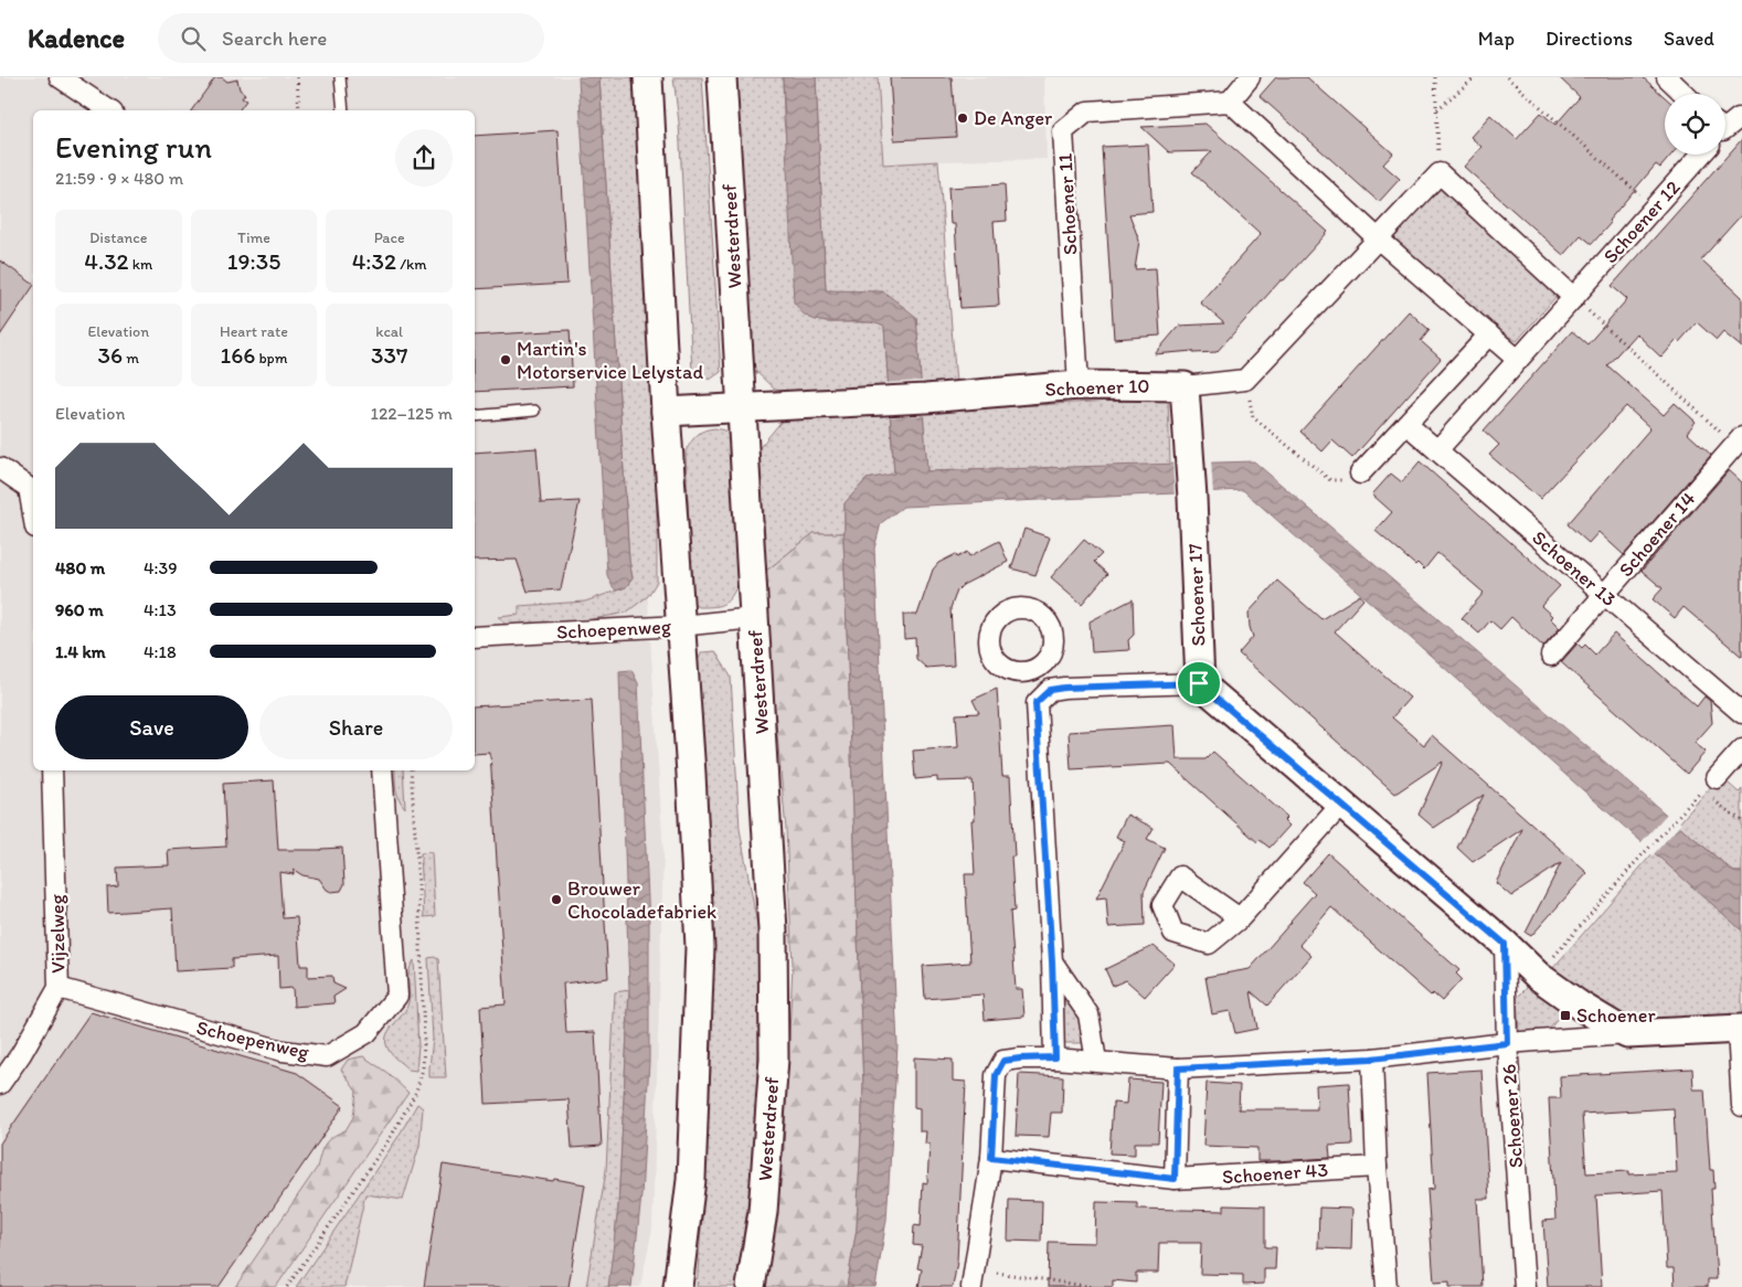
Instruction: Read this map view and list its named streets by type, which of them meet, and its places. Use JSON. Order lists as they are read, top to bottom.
{
  "streets": {
    "main road": ["Westerdreef", "Schoener 10", "Schoener 17"],
    "street": [
      "Schoener 11",
      "Schoener 12",
      "Schoener 14",
      "Schoener 13",
      "Schoepenweg",
      "Vijzelweg",
      "Schoener 26",
      "Schoener 43"
    ]
  },
  "crossings": [
    ["Schoener 11", "Schoener 10"],
    ["Schoener 12", "Schoener 13"],
    ["Westerdreef", "Schoener 10"],
    ["Westerdreef", "Schoepenweg"],
    ["Schoener 10", "Schoener 17"],
    ["Schoener 14", "Schoener 13"],
    ["Schoepenweg", "Vijzelweg"]
  ],
  "places": {
    "other": ["De Anger", "Martin's Motorservice Lelystad", "Brouwer Chocoladefabriek"],
    "transit": ["Schoener"]
  },
  "page": {
    "header": "Kadence",
    "search": "Search here",
    "nav": ["Map", "Directions", "Saved"],
    "heading": ["Evening run", "21:59 · 9 × 480 m"],
    "stats": [
      ["Distance", "4.32 km"],
      ["Time", "19:35"],
      ["Pace", "4:32 /km"],
      ["Elevation", "36 m"],
      ["Heart rate", "166 bpm"],
      ["kcal", "337"]
    ],
    "chart": ["Elevation", "122–125 m"],
    "list": [
      {
        "name": "480 m",
        "note": "4:39"
      },
      {
        "name": "960 m",
        "note": "4:13"
      },
      {
        "name": "1.4 km",
        "note": "4:18"
      }
    ],
    "buttons": ["Save", "Share"]
  }
}
